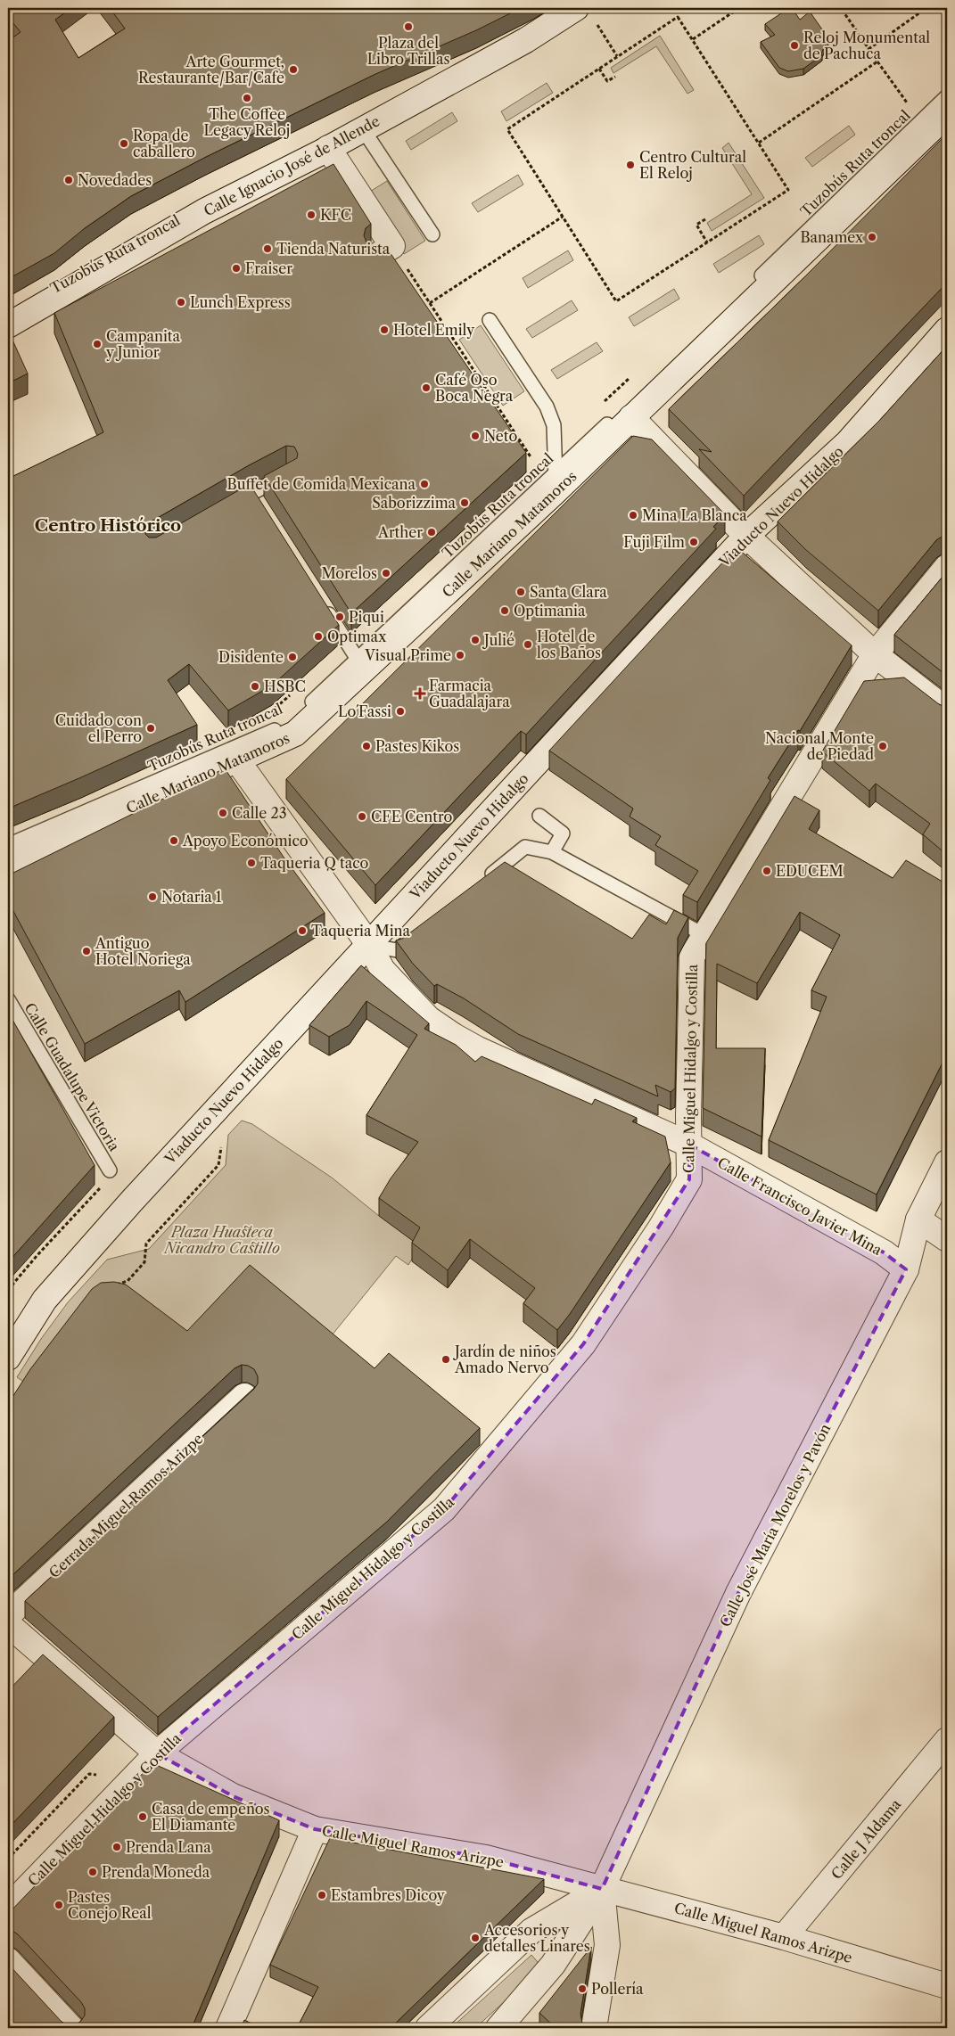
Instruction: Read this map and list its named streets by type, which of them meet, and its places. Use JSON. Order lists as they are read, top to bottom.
{
  "streets": {
    "street": [
      "Calle Ignacio José de Allende",
      "Viaducto Nuevo Hidalgo",
      "Calle Mariano Matamoros",
      "Calle Miguel Hidalgo y Costilla",
      "Calle Francisco Javier Mina",
      "Cerrada Miguel Ramos Arizpe",
      "Calle José María Morelos y Pavón",
      "Calle J Aldama",
      "Calle Miguel Ramos Arizpe"
    ],
    "lane": ["Tuzobús Ruta troncal", "Calle Guadalupe Victoria"]
  },
  "crossings": [
    ["Tuzobús Ruta troncal", "Calle Ignacio José de Allende"],
    ["Tuzobús Ruta troncal", "Calle Mariano Matamoros"],
    ["Viaducto Nuevo Hidalgo", "Calle Francisco Javier Mina"],
    ["Calle Mariano Matamoros", "Calle Francisco Javier Mina"],
    ["Calle Miguel Hidalgo y Costilla", "Calle Francisco Javier Mina"],
    ["Calle Miguel Hidalgo y Costilla", "Calle Miguel Ramos Arizpe"],
    ["Calle Francisco Javier Mina", "Calle José María Morelos y Pavón"],
    ["Calle José María Morelos y Pavón", "Calle Miguel Ramos Arizpe"],
    ["Calle J Aldama", "Calle Miguel Ramos Arizpe"]
  ],
  "districts": ["Centro Histórico"],
  "parks": ["Plaza Huasteca Nicandro Castillo"],
  "places": {
    "other": [
      "Plaza del Libro Trillas",
      "Reloj Monumental de Pachuca",
      "Arte Gourmet, Restaurante/Bar/Cafe",
      "The Coffee Legacy Reloj",
      "Ropa de caballero",
      "Centro Cultural El Reloj",
      "Novedades",
      "KFC",
      "Banamex",
      "Tienda Naturista",
      "Fraiser",
      "Lunch Express",
      "Hotel Emily",
      "Campanita y Junior",
      "Café Oso Boca Negra",
      "Neto",
      "Buffet de Comida Mexicana",
      "Saborizzima",
      "Mina La Blanca",
      "Arther",
      "Fuji Film",
      "Morelos",
      "Santa Clara",
      "Optimania",
      "Piqui",
      "Optimax",
      "Julié",
      "Hotel de los Baños",
      "Visual Prime",
      "Disidente",
      "HSBC",
      "Lo´Fassi",
      "Cuidado con el Perro",
      "Pastes Kikos",
      "Nacional Monte de Piedad",
      "Calle 23",
      "CFE Centro",
      "Apoyo Económico",
      "Taqueria Q taco",
      "EDUCEM",
      "Notaria 1",
      "Taqueria Mina",
      "Antiguo Hotel Noriega",
      "Jardín de niños Amado Nervo",
      "Casa de empeños El Diamante",
      "Prenda Lana",
      "Prenda Moneda",
      "Estambres Dicoy",
      "Pastes Conejo Real",
      "Accesorios y detalles Linares",
      "Pollería"
    ],
    "health": ["Farmacia Guadalajara"]
  }
}
